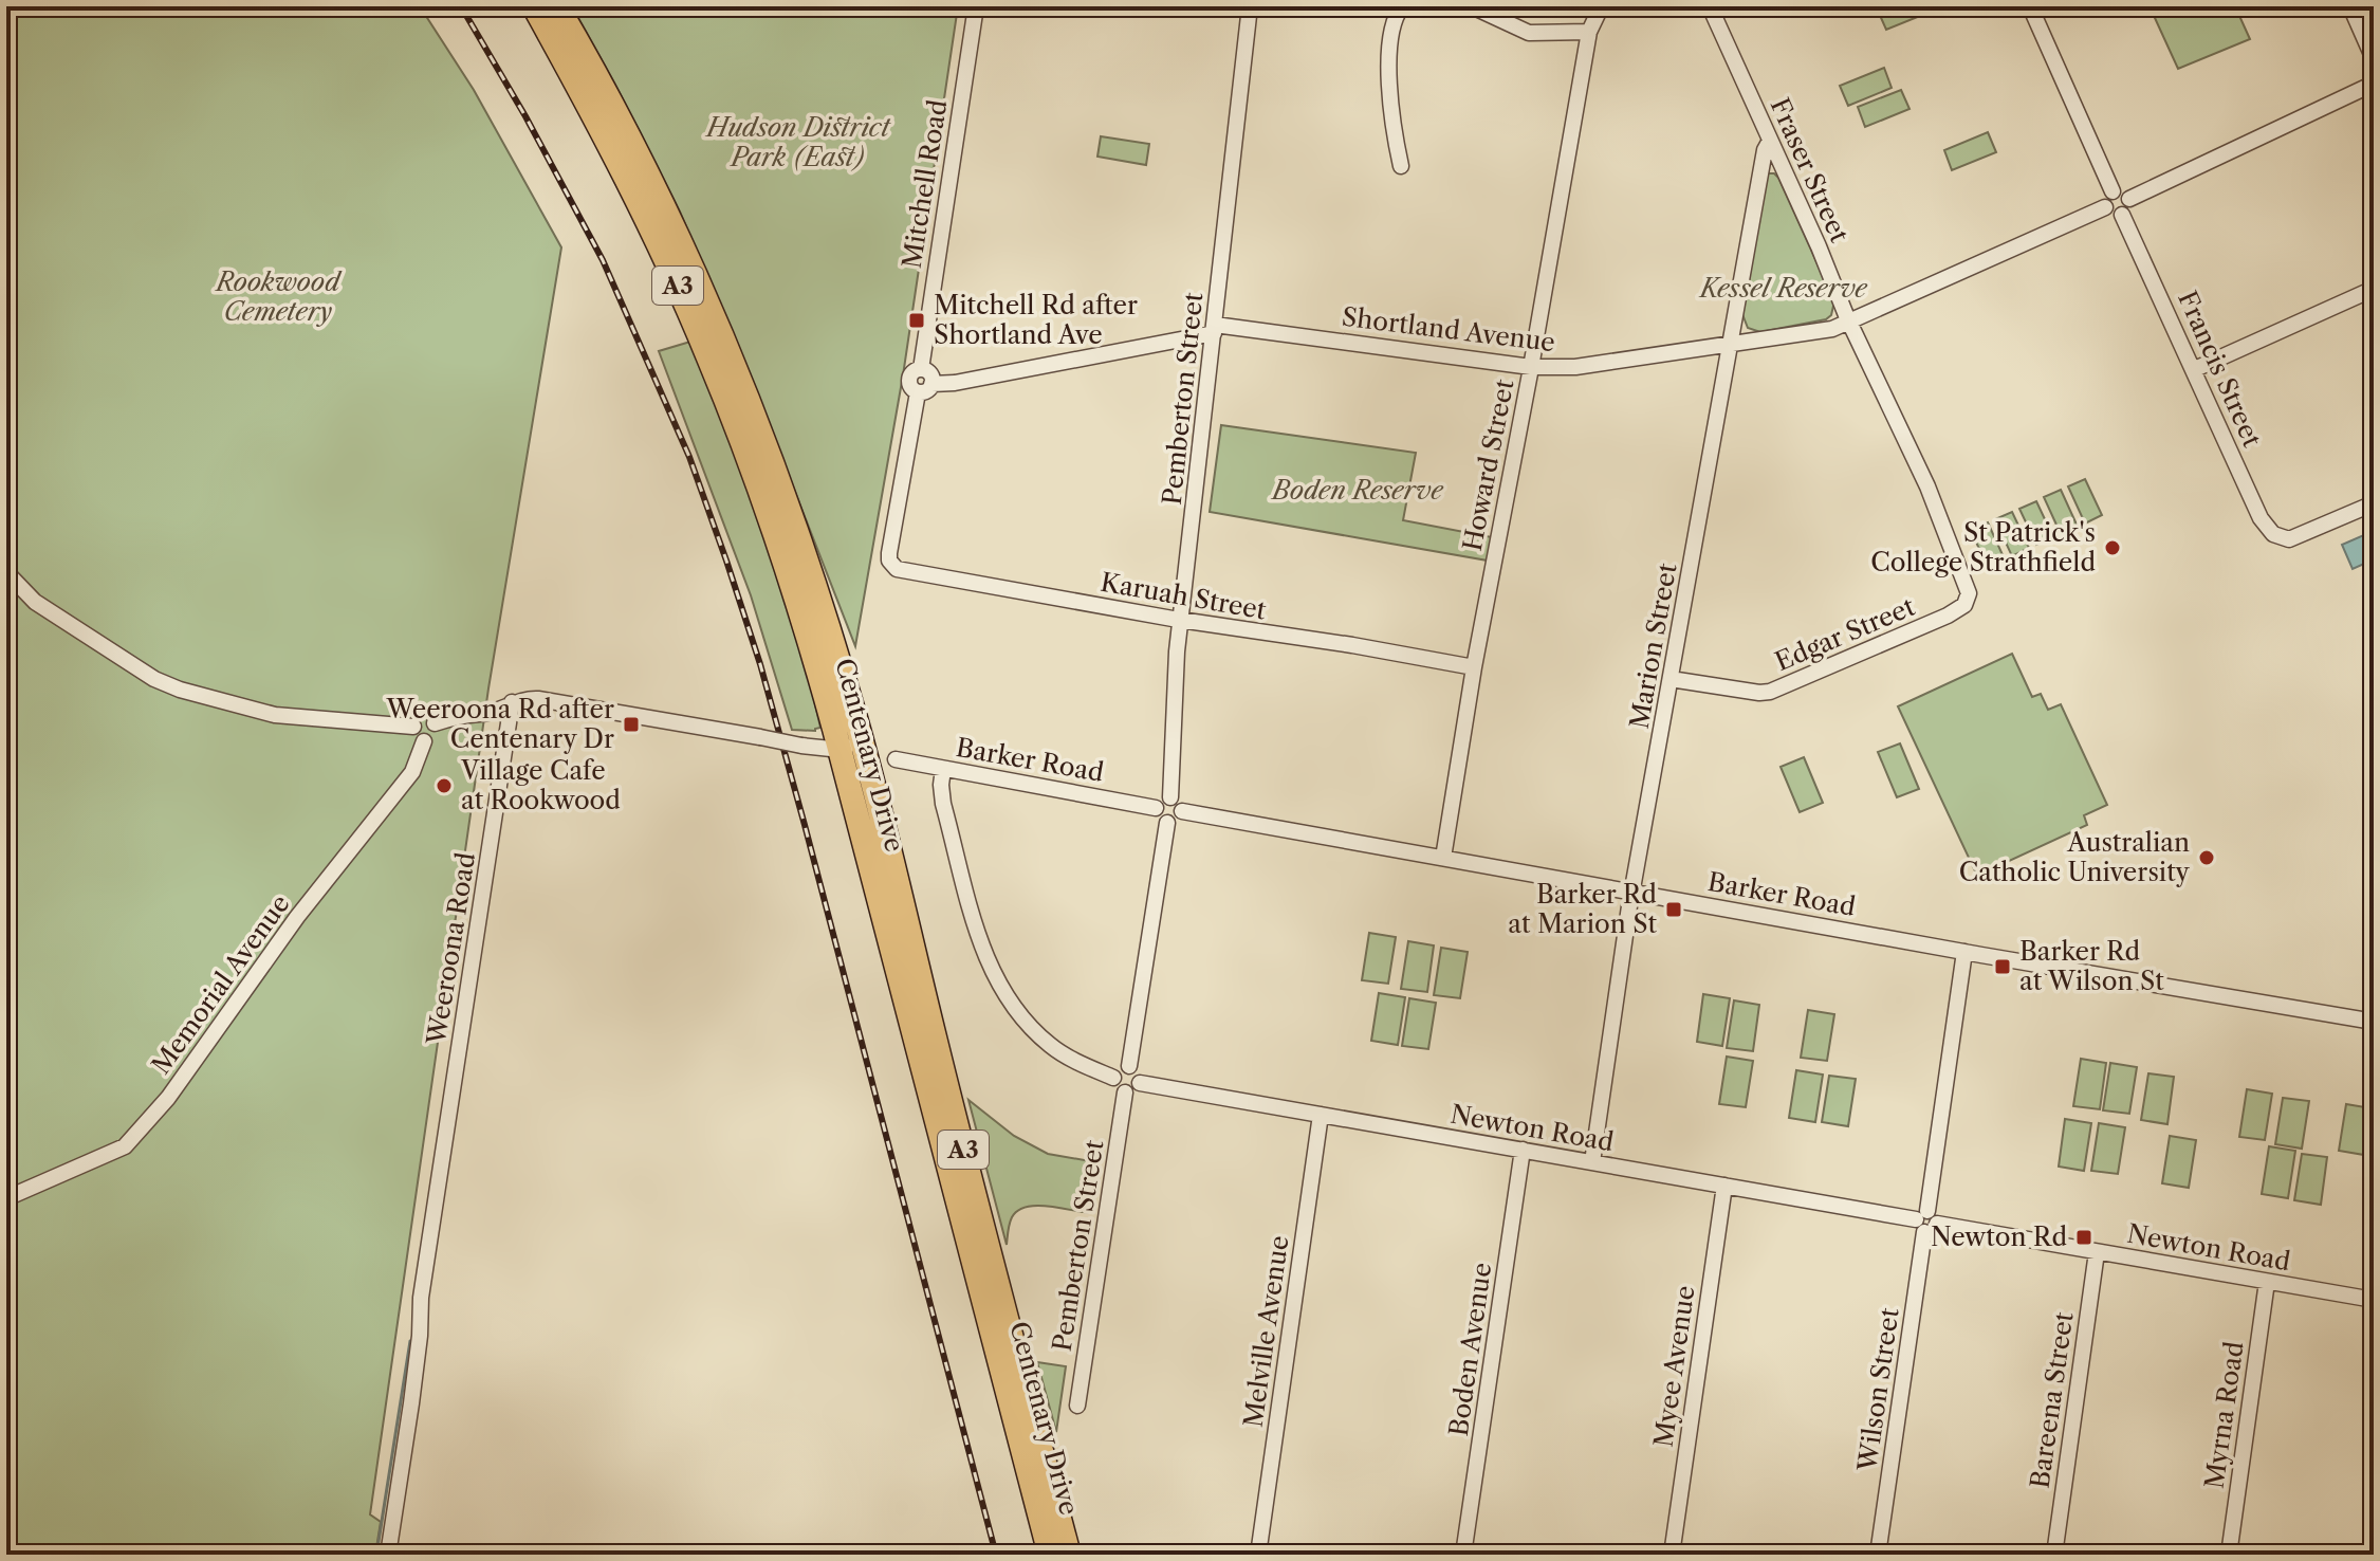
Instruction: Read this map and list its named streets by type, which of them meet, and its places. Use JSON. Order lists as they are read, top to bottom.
{
  "streets": {
    "highway": ["A3", "Centenary Drive"],
    "street": [
      "Fraser Street",
      "Mitchell Road",
      "Shortland Avenue",
      "Francis Street",
      "Pemberton Street",
      "Howard Street",
      "Karuah Street",
      "Edgar Street",
      "Marion Street",
      "Barker Road",
      "Weeroona Road",
      "Memorial Avenue",
      "Newton Road",
      "Melville Avenue",
      "Boden Avenue",
      "Myee Avenue",
      "Wilson Street",
      "Bareena Street",
      "Myrna Road"
    ]
  },
  "crossings": [
    ["Fraser Street", "Shortland Avenue"],
    ["Fraser Street", "Edgar Street"],
    ["Fraser Street", "Marion Street"],
    ["Mitchell Road", "Shortland Avenue"],
    ["Mitchell Road", "Karuah Street"],
    ["Shortland Avenue", "Francis Street"],
    ["Shortland Avenue", "Pemberton Street"],
    ["Shortland Avenue", "Howard Street"],
    ["Shortland Avenue", "Karuah Street"],
    ["Shortland Avenue", "Marion Street"],
    ["Pemberton Street", "Karuah Street"],
    ["Pemberton Street", "Barker Road"],
    ["Pemberton Street", "Newton Road"],
    ["Howard Street", "Karuah Street"],
    ["Howard Street", "Barker Road"],
    ["Edgar Street", "Marion Street"],
    ["Marion Street", "Barker Road"],
    ["Marion Street", "Newton Road"],
    ["Barker Road", "Wilson Street"],
    ["Newton Road", "Melville Avenue"],
    ["Newton Road", "Boden Avenue"],
    ["Newton Road", "Myee Avenue"],
    ["Newton Road", "Wilson Street"],
    ["Newton Road", "Bareena Street"],
    ["Newton Road", "Myrna Road"]
  ],
  "parks": [
    "Hudson District Park (East)",
    "Rookwood Cemetery",
    "Kessel Reserve",
    "Boden Reserve"
  ],
  "places": {
    "transit": [
      "Mitchell Rd after Shortland Ave",
      "Weeroona Rd after Centenary Dr",
      "Barker Rd at Marion St",
      "Barker Rd at Wilson St",
      "Newton Rd"
    ],
    "other": ["St Patrick's College Strathfield", "Village Cafe at Rookwood", "Australian Catholic University"]
  }
}
